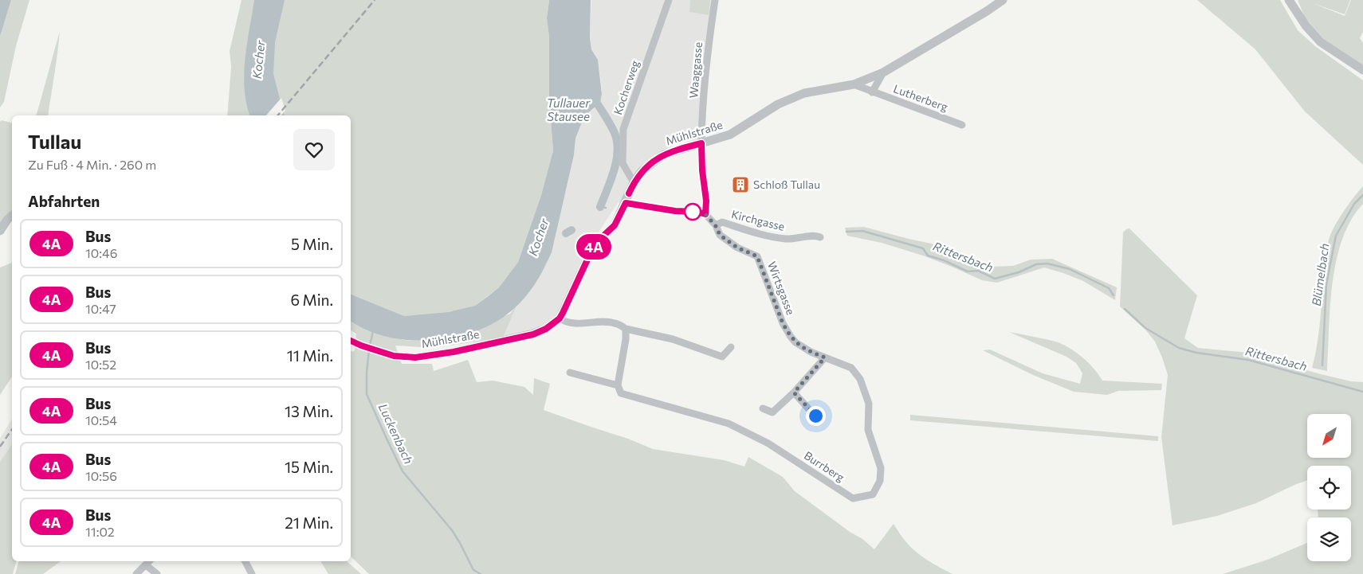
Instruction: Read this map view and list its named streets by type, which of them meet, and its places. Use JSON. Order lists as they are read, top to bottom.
{
  "streets": {
    "street": [
      "Waaggasse",
      "Kocherweg",
      "Lutherberg",
      "Mühlstraße",
      "Kirchgasse",
      "Wirtsgasse",
      "Burrberg"
    ]
  },
  "crossings": [
    ["Waaggasse", "Mühlstraße"],
    ["Waaggasse", "Kirchgasse"],
    ["Kocherweg", "Mühlstraße"],
    ["Lutherberg", "Mühlstraße"],
    ["Kirchgasse", "Wirtsgasse"],
    ["Wirtsgasse", "Burrberg"]
  ],
  "water": [
    "Kocher",
    "Tullauer Stausee",
    "Rittersbach",
    "Blümelbach",
    "Luckenbach"
  ],
  "places": {
    "building": ["Schloß Tullau"]
  },
  "lines": ["bus line 4A"],
  "north": "bottom left",
  "page": {
    "on_map": "4A",
    "heading": [
      ["Tullau", "Zu Fuß · 4 Min. · 260 m"],
      "Abfahrten"
    ],
    "list": [
      {
        "mark": "4A",
        "name": "Bus",
        "note": "10:46",
        "value": "5 Min."
      },
      {
        "mark": "4A",
        "name": "Bus",
        "note": "10:47",
        "value": "6 Min."
      },
      {
        "mark": "4A",
        "name": "Bus",
        "note": "10:52",
        "value": "11 Min."
      },
      {
        "mark": "4A",
        "name": "Bus",
        "note": "10:54",
        "value": "13 Min."
      },
      {
        "mark": "4A",
        "name": "Bus",
        "note": "10:56",
        "value": "15 Min."
      },
      {
        "mark": "4A",
        "name": "Bus",
        "note": "11:02",
        "value": "21 Min."
      }
    ]
  }
}
